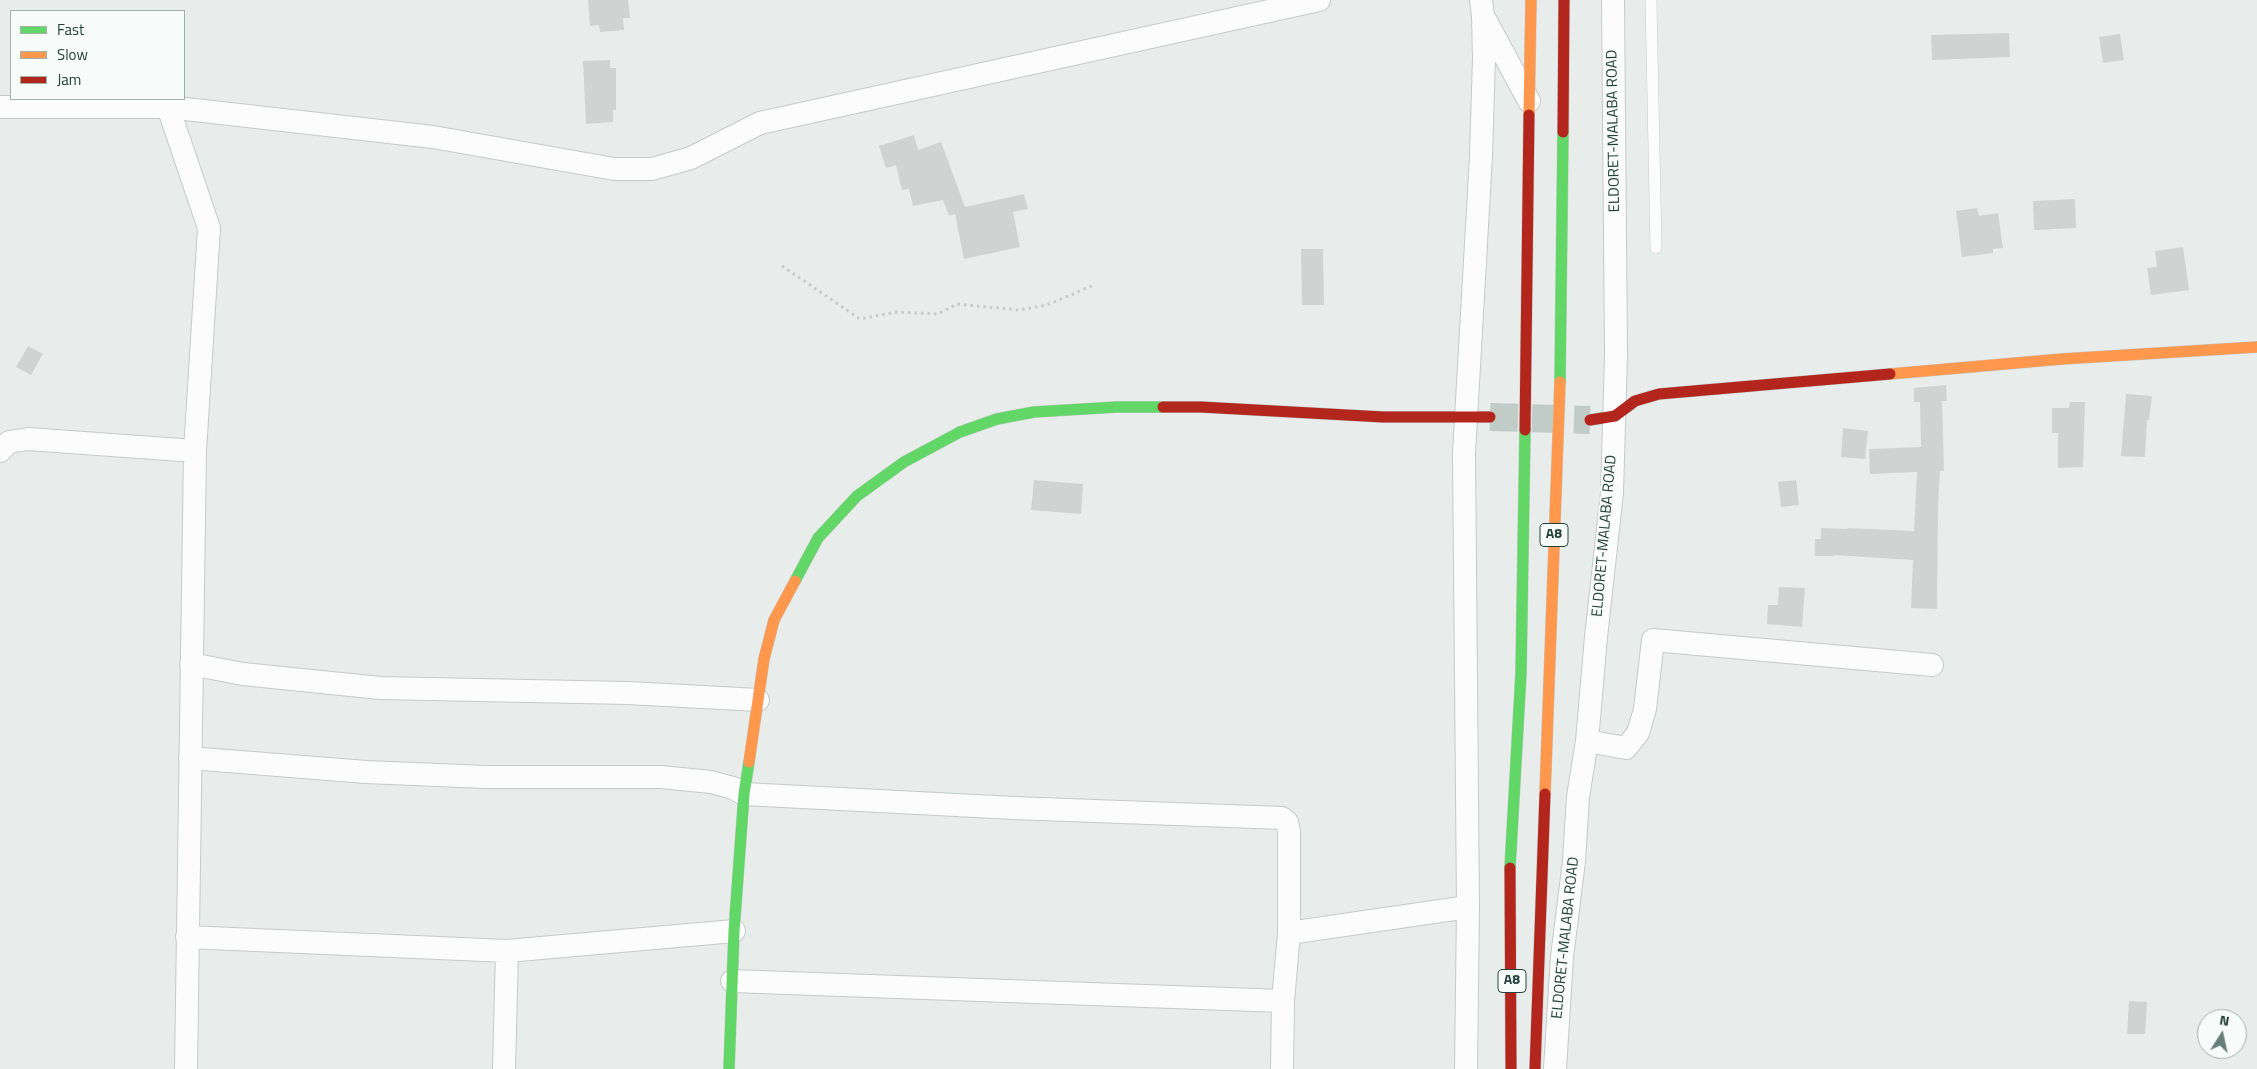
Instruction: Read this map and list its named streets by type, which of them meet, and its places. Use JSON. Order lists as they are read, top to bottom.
{
  "streets": {
    "main road": ["ELDORET-MALABA ROAD", "A8"]
  },
  "legend": ["Fast", "Slow", "Jam"],
  "north": "top"
}
